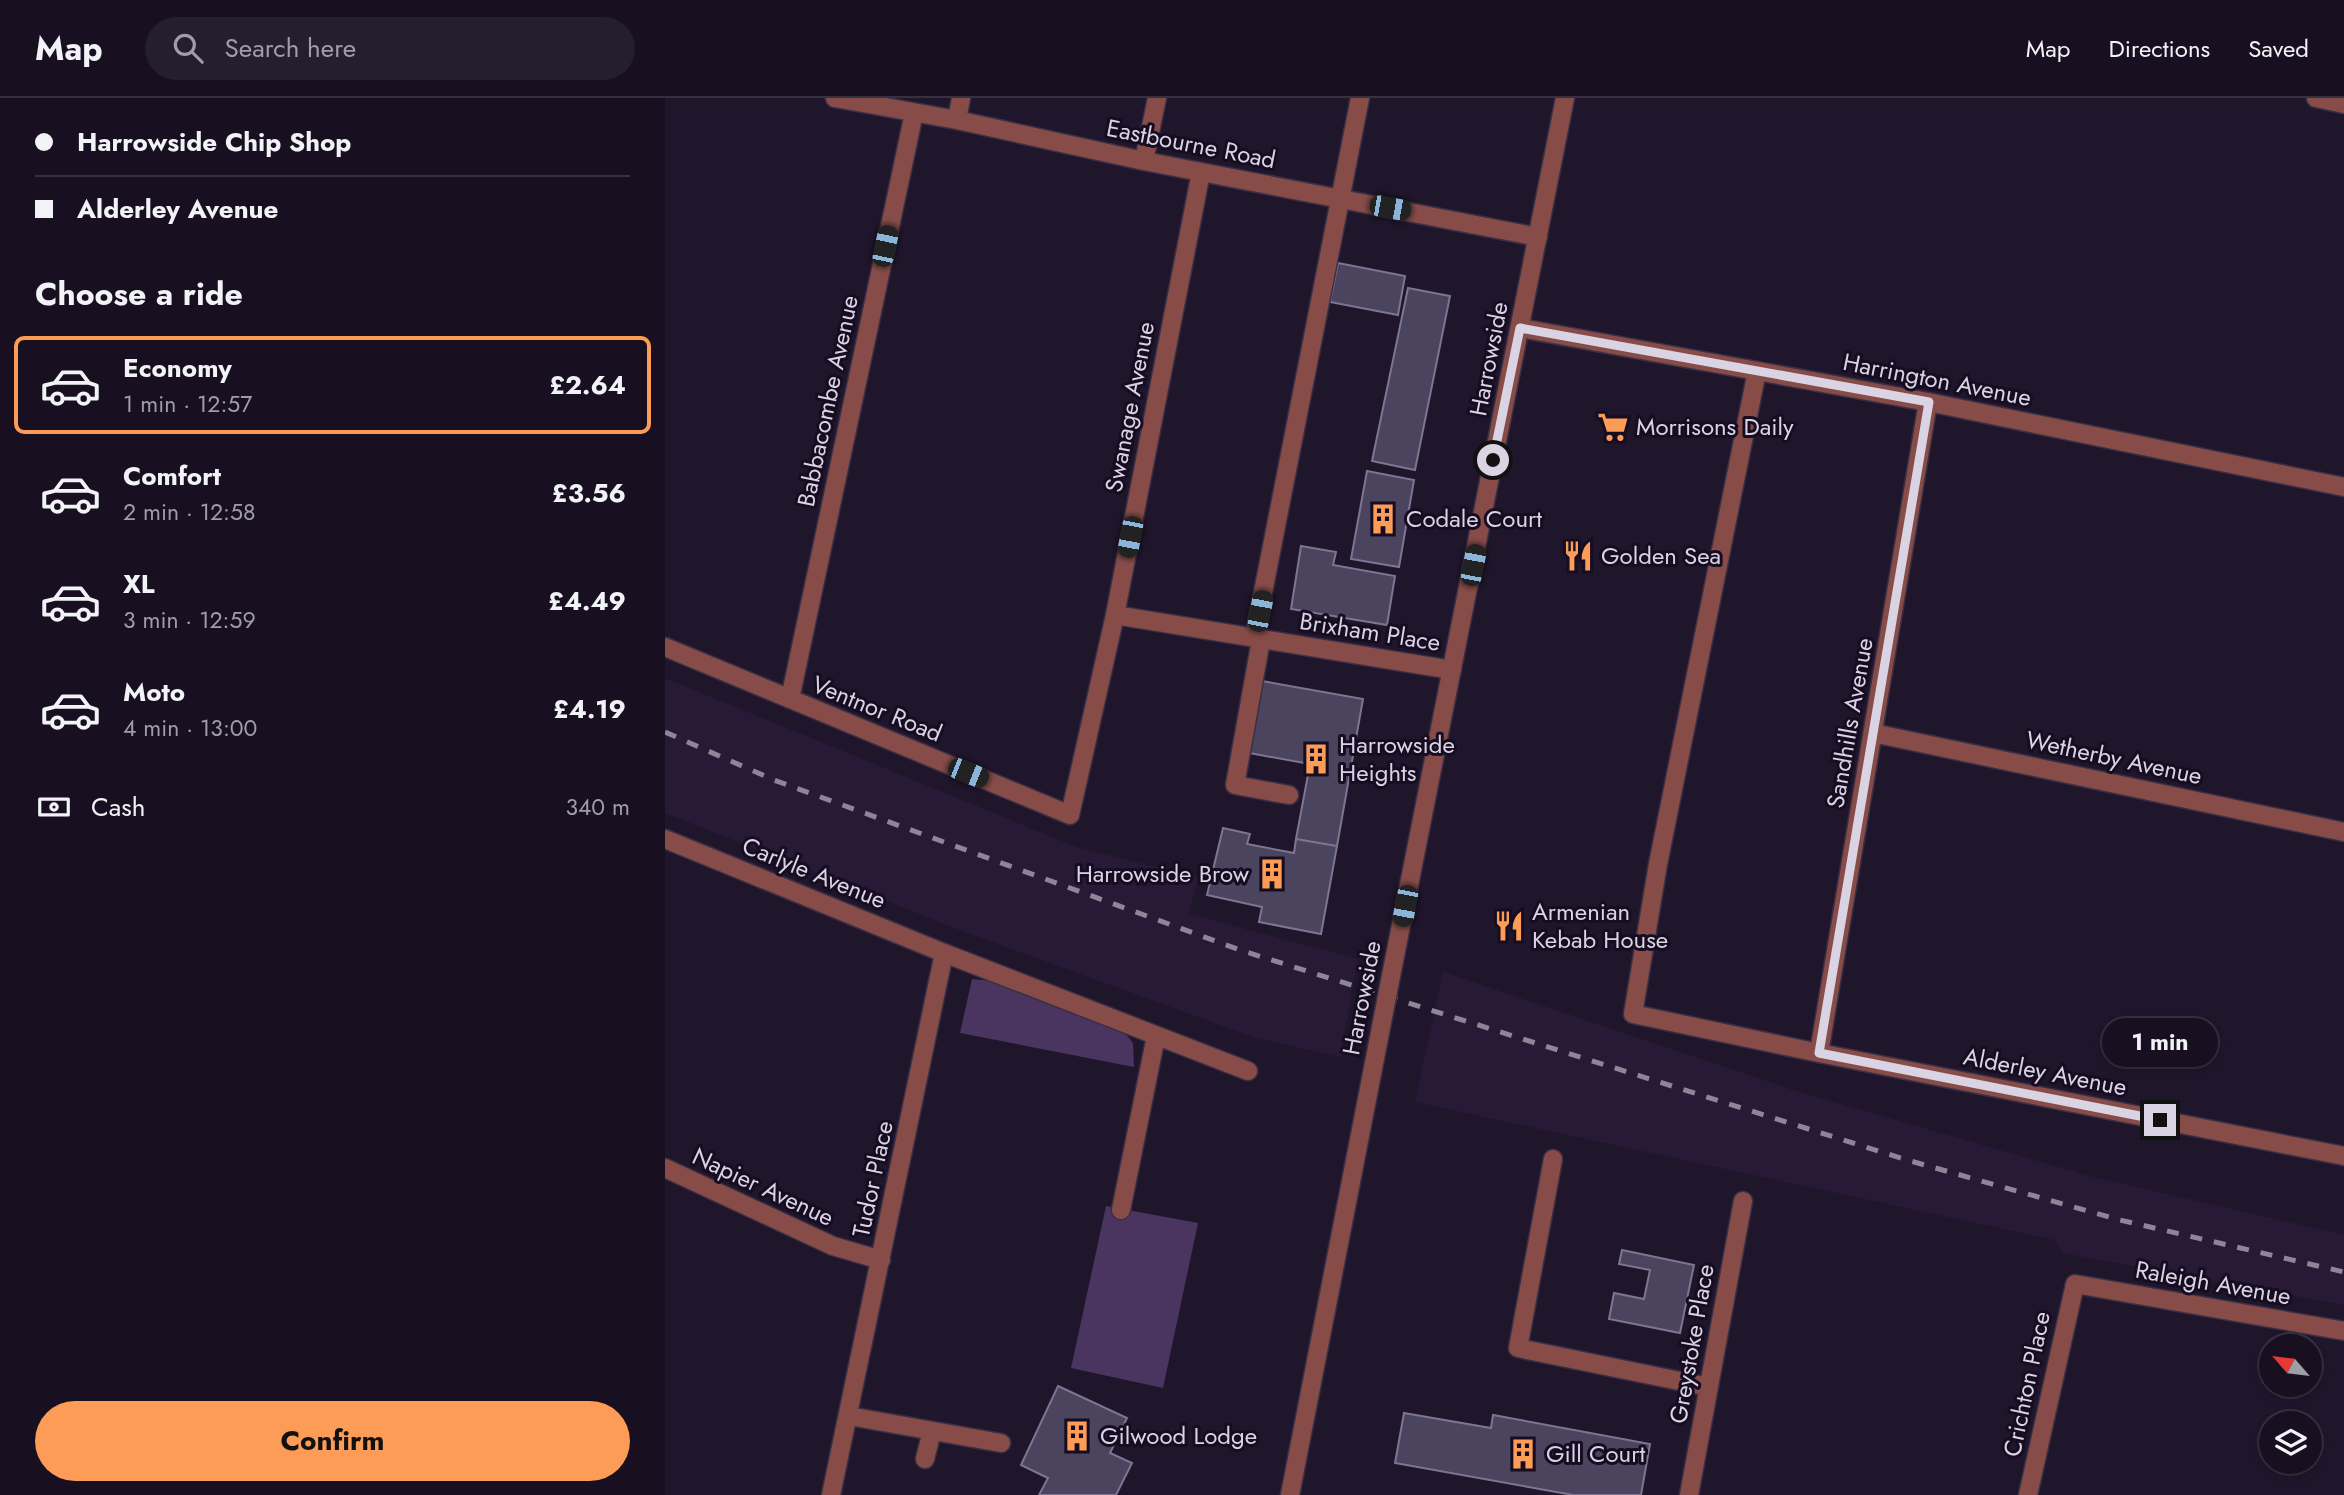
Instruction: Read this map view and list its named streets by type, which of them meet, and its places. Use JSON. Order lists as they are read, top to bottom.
{
  "streets": {
    "street": [
      "Eastbourne Road",
      "Harrowside",
      "Harrington Avenue",
      "Babbacombe Avenue",
      "Swanage Avenue",
      "Brixham Place",
      "Ventnor Road",
      "Sandhills Avenue",
      "Wetherby Avenue",
      "Carlyle Avenue",
      "Alderley Avenue",
      "Tudor Place",
      "Napier Avenue",
      "Raleigh Avenue",
      "Greystoke Place",
      "Crichton Place"
    ]
  },
  "crossings": [
    ["Eastbourne Road", "Harrowside"],
    ["Eastbourne Road", "Babbacombe Avenue"],
    ["Eastbourne Road", "Swanage Avenue"],
    ["Harrowside", "Harrington Avenue"],
    ["Harrowside", "Brixham Place"],
    ["Harrington Avenue", "Sandhills Avenue"],
    ["Harrington Avenue", "Alderley Avenue"],
    ["Babbacombe Avenue", "Ventnor Road"],
    ["Swanage Avenue", "Brixham Place"],
    ["Swanage Avenue", "Ventnor Road"],
    ["Sandhills Avenue", "Wetherby Avenue"],
    ["Sandhills Avenue", "Alderley Avenue"],
    ["Carlyle Avenue", "Tudor Place"],
    ["Tudor Place", "Napier Avenue"],
    ["Raleigh Avenue", "Crichton Place"]
  ],
  "places": {
    "supermarket": ["Morrisons Daily"],
    "building": [
      "Codale Court",
      "Harrowside Heights",
      "Harrowside Brow",
      "Gilwood Lodge",
      "Gill Court"
    ],
    "restaurant": ["Golden Sea", "Armenian Kebab House"]
  },
  "north": "top left",
  "page": {
    "header": "Map",
    "search": "Search here",
    "nav": ["Map", "Directions", "Saved"],
    "banner": ["Harrowside Chip Shop", "Alderley Avenue"],
    "heading": "Choose a ride",
    "list": [
      {
        "name": "Economy",
        "note": "1 min · 12:57",
        "value": "£2.64"
      },
      {
        "name": "Comfort",
        "note": "2 min · 12:58",
        "value": "£3.56"
      },
      {
        "name": "XL",
        "note": "3 min · 12:59",
        "value": "£4.49"
      },
      {
        "name": "Moto",
        "note": "4 min · 13:00",
        "value": "£4.19"
      }
    ],
    "pay": ["Cash", "340 m"],
    "bubble": "1 min",
    "buttons": "Confirm"
  }
}
